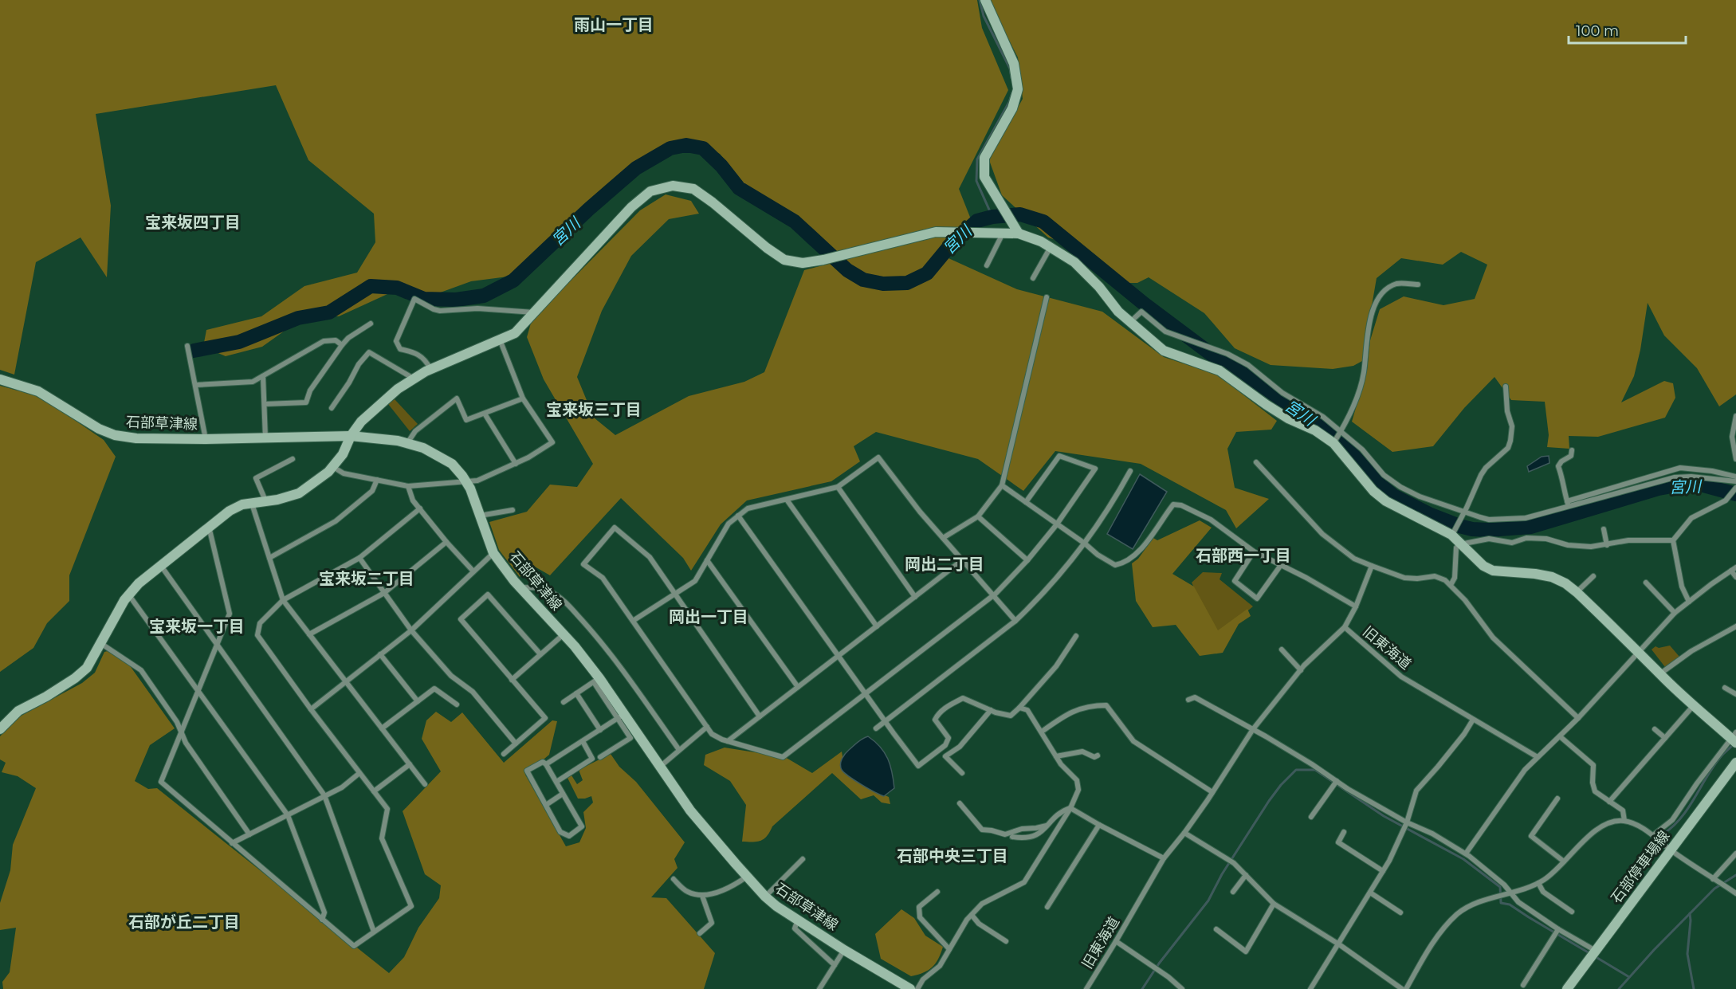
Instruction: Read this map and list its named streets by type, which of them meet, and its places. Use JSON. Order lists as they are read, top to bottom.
{
  "streets": {
    "street": ["石部草津線", "旧東海道", "石部停車場線"]
  },
  "districts": [
    "雨山一丁目",
    "宝来坂四丁目",
    "宝来坂三丁目",
    "石部西一丁目",
    "岡出二丁目",
    "宝来坂二丁目",
    "岡出一丁目",
    "宝来坂一丁目",
    "石部中央三丁目",
    "石部が丘二丁目"
  ],
  "water": ["宮川"],
  "scale_bar": "100 m"
}
